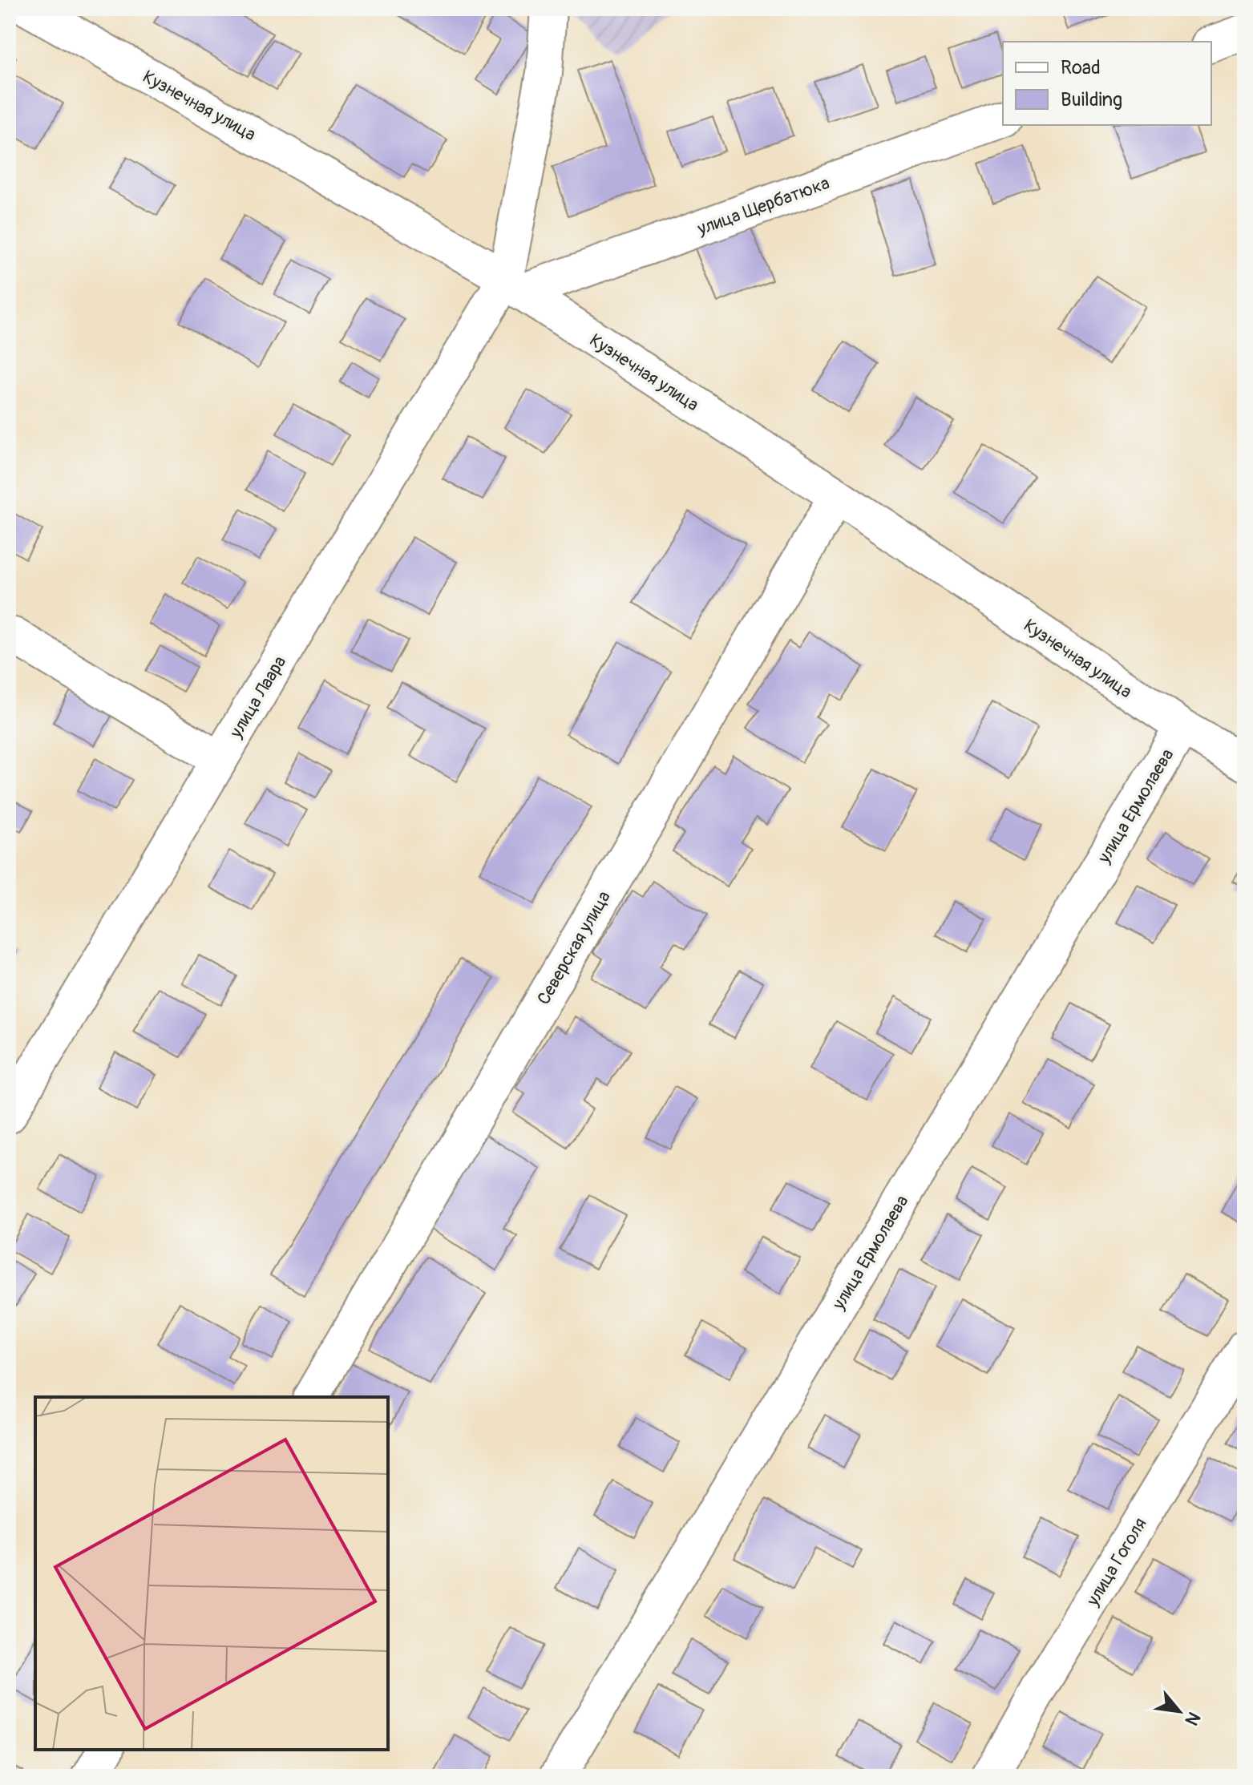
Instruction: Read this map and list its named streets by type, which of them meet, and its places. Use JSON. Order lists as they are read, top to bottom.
{
  "streets": {
    "street": [
      "Кузнечная улица",
      "улица Щербатюка",
      "улица Лаара",
      "улица Ермолаева",
      "Северская улица",
      "улица Гоголя"
    ]
  },
  "crossings": [
    ["Кузнечная улица", "улица Щербатюка"],
    ["Кузнечная улица", "улица Лаара"],
    ["Кузнечная улица", "улица Ермолаева"],
    ["Кузнечная улица", "Северская улица"],
    ["улица Щербатюка", "улица Лаара"]
  ],
  "legend": ["Road", "Building"],
  "north": "bottom right"
}
